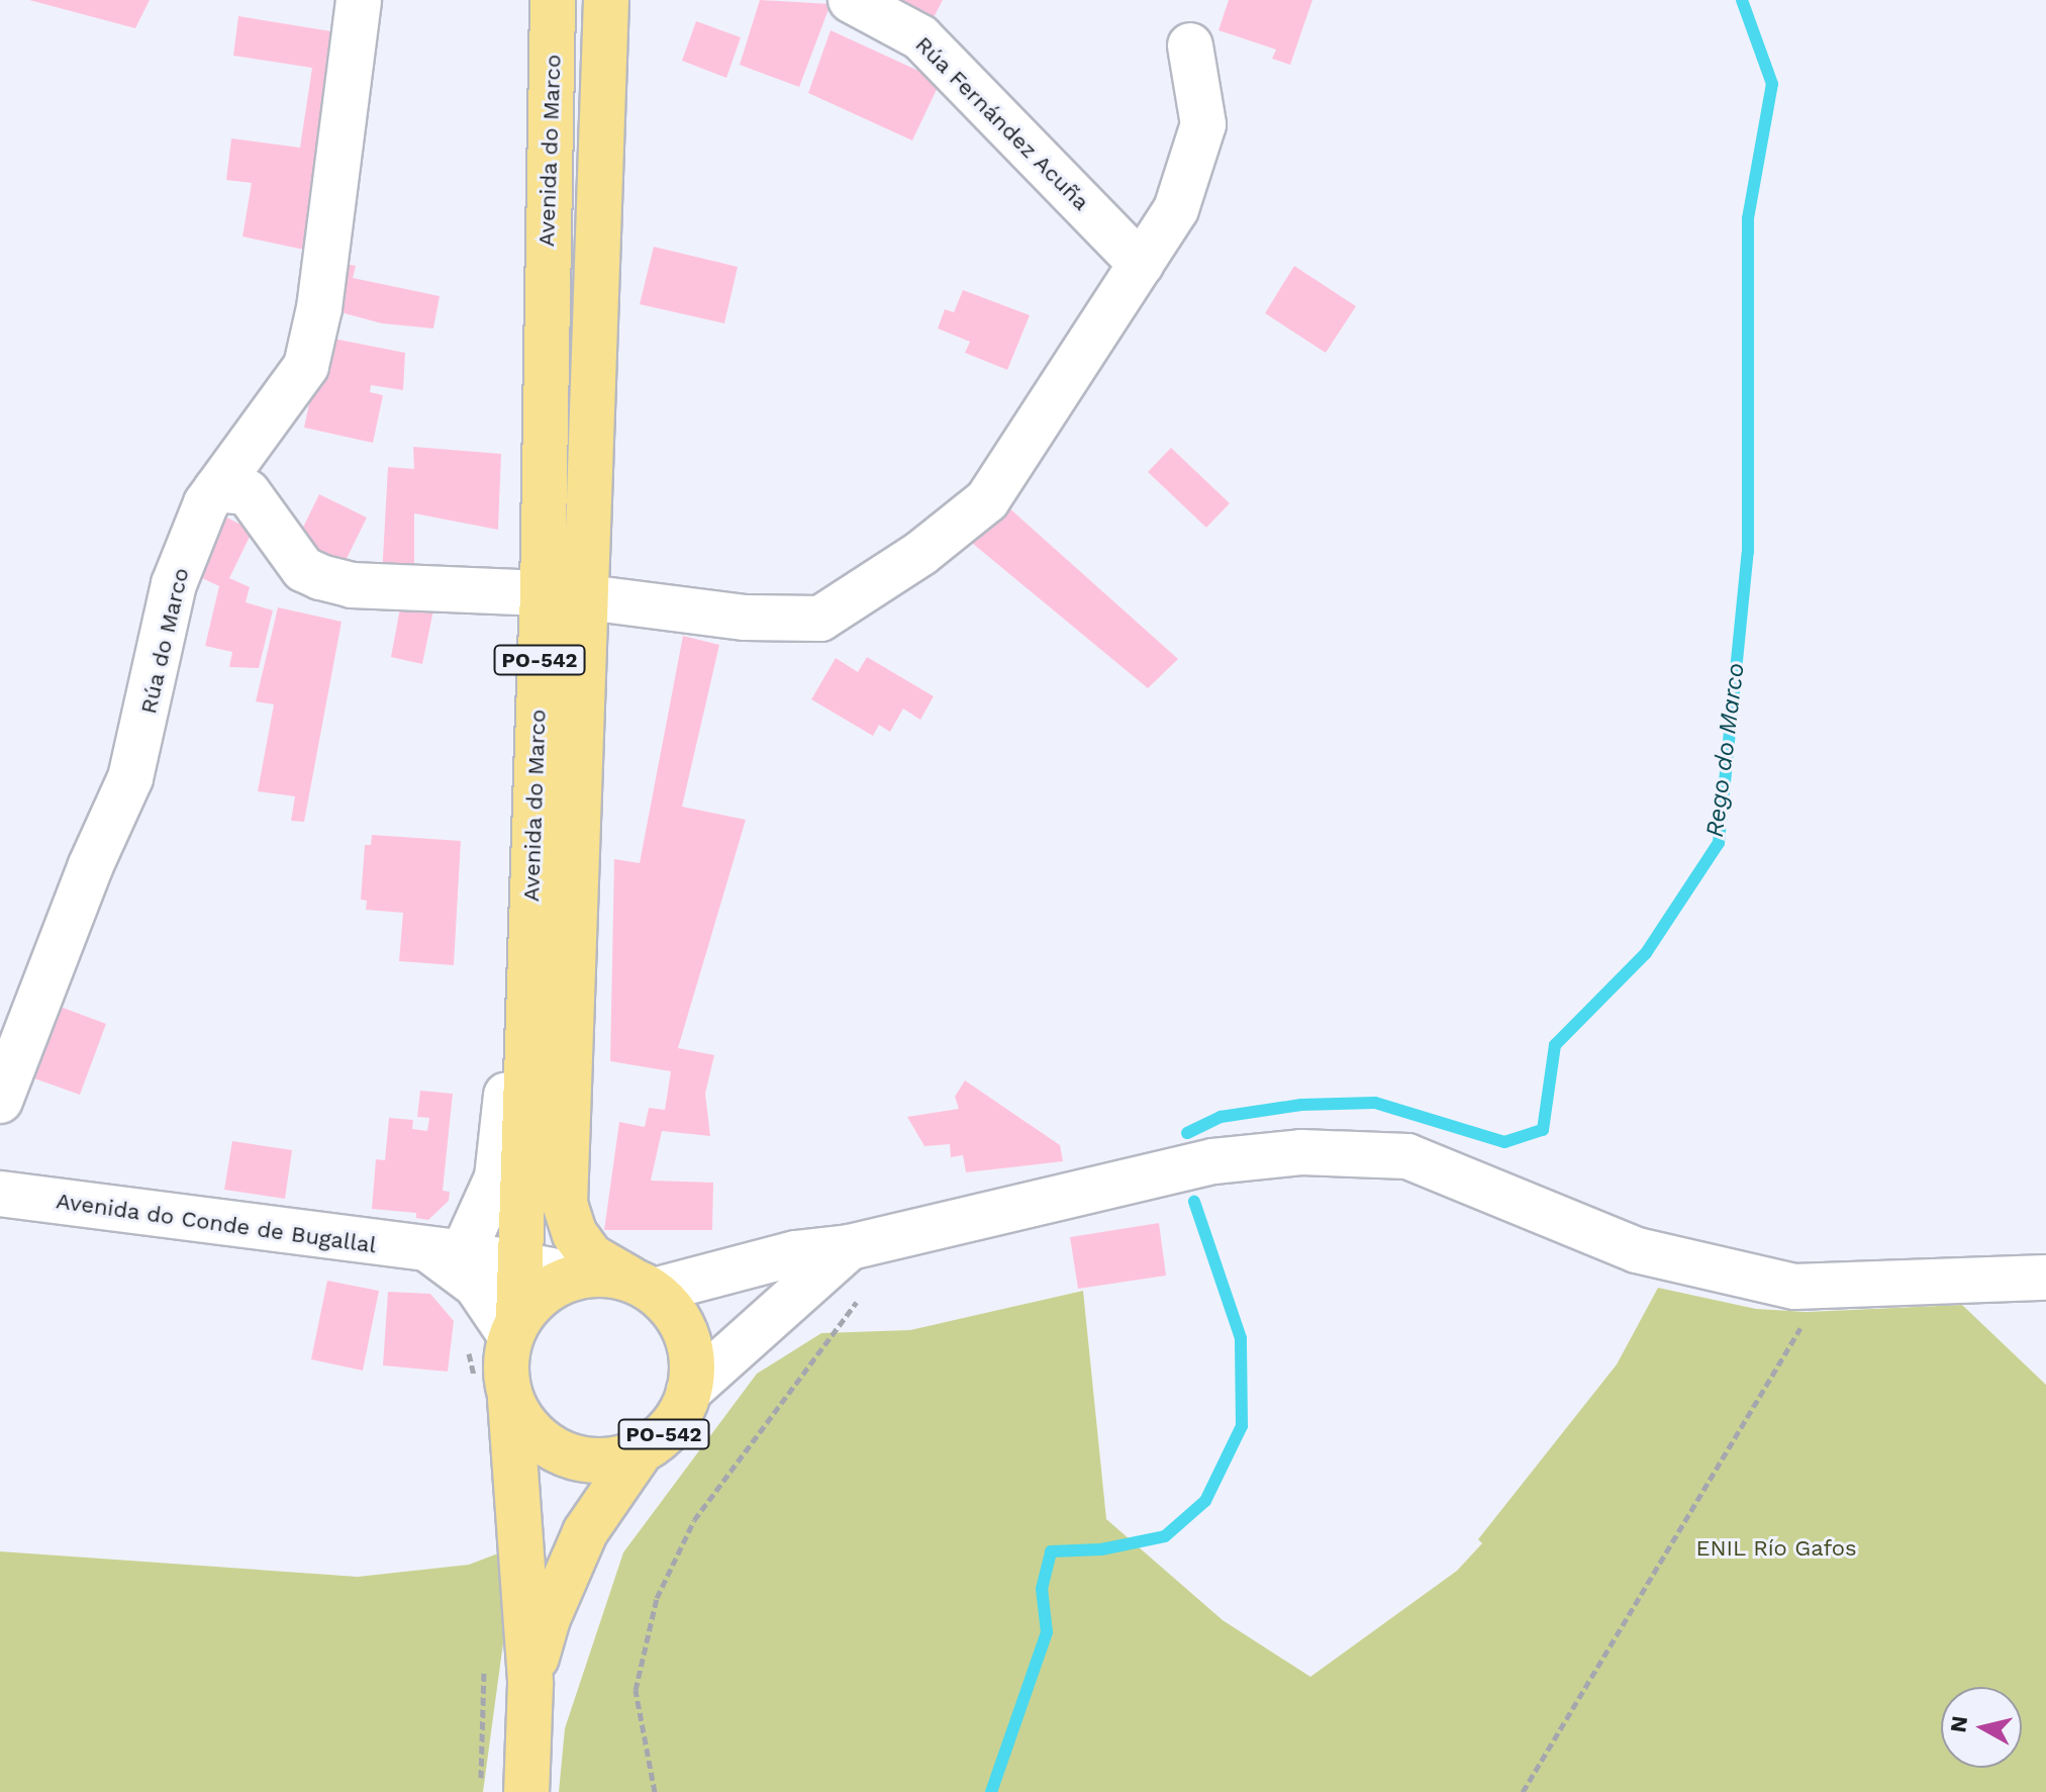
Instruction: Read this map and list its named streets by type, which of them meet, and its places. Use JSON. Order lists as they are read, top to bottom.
{
  "streets": {
    "main road": ["Avenida do Marco", "PO-542"],
    "street": ["Rúa Fernández Acuña", "Rúa do Marco", "Avenida do Conde de Bugallal"]
  },
  "crossings": [
    ["Avenida do Marco", "PO-542"],
    ["Avenida do Marco", "Avenida do Conde de Bugallal"],
    ["PO-542", "Avenida do Conde de Bugallal"]
  ],
  "water": ["Rego do Marco"],
  "parks": ["ENIL Río Gafos"],
  "north": "left"
}
